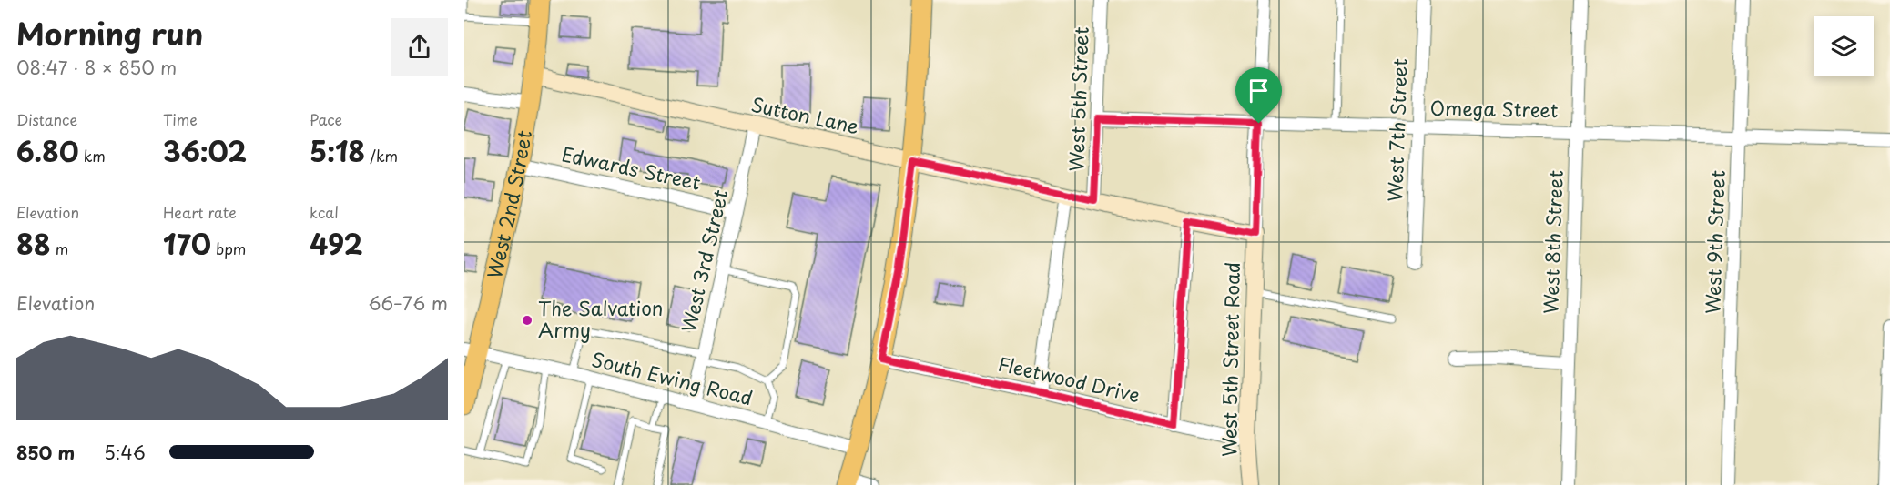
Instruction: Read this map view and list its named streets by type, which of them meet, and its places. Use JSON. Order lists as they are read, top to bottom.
{
  "streets": {
    "main road": ["West 2nd Street"],
    "street": [
      "West 5th Street",
      "Omega Street",
      "Sutton Lane",
      "West 7th Street",
      "Edwards Street",
      "West 8th Street",
      "West 9th Street",
      "West 3rd Street",
      "West 5th Street Road",
      "South Ewing Road",
      "Fleetwood Drive"
    ]
  },
  "crossings": [
    ["West 5th Street", "Omega Street"],
    ["West 5th Street", "Sutton Lane"],
    ["West 5th Street", "Fleetwood Drive"],
    ["Omega Street", "West 7th Street"],
    ["Omega Street", "West 8th Street"],
    ["Omega Street", "West 9th Street"],
    ["Sutton Lane", "West 2nd Street"],
    ["Sutton Lane", "West 3rd Street"],
    ["Edwards Street", "West 2nd Street"],
    ["Edwards Street", "West 3rd Street"],
    ["West 2nd Street", "South Ewing Road"],
    ["West 3rd Street", "South Ewing Road"],
    ["West 5th Street Road", "Fleetwood Drive"]
  ],
  "places": ["The Salvation Army"],
  "page": {
    "heading": ["Morning run", "08:47 · 8 × 850 m"],
    "stats": [
      ["Distance", "6.80 km"],
      ["Time", "36:02"],
      ["Pace", "5:18 /km"],
      ["Elevation", "88 m"],
      ["Heart rate", "170 bpm"],
      ["kcal", "492"]
    ],
    "chart": ["Elevation", "66–76 m"],
    "list": [
      {
        "name": "850 m",
        "note": "5:46"
      }
    ]
  }
}
